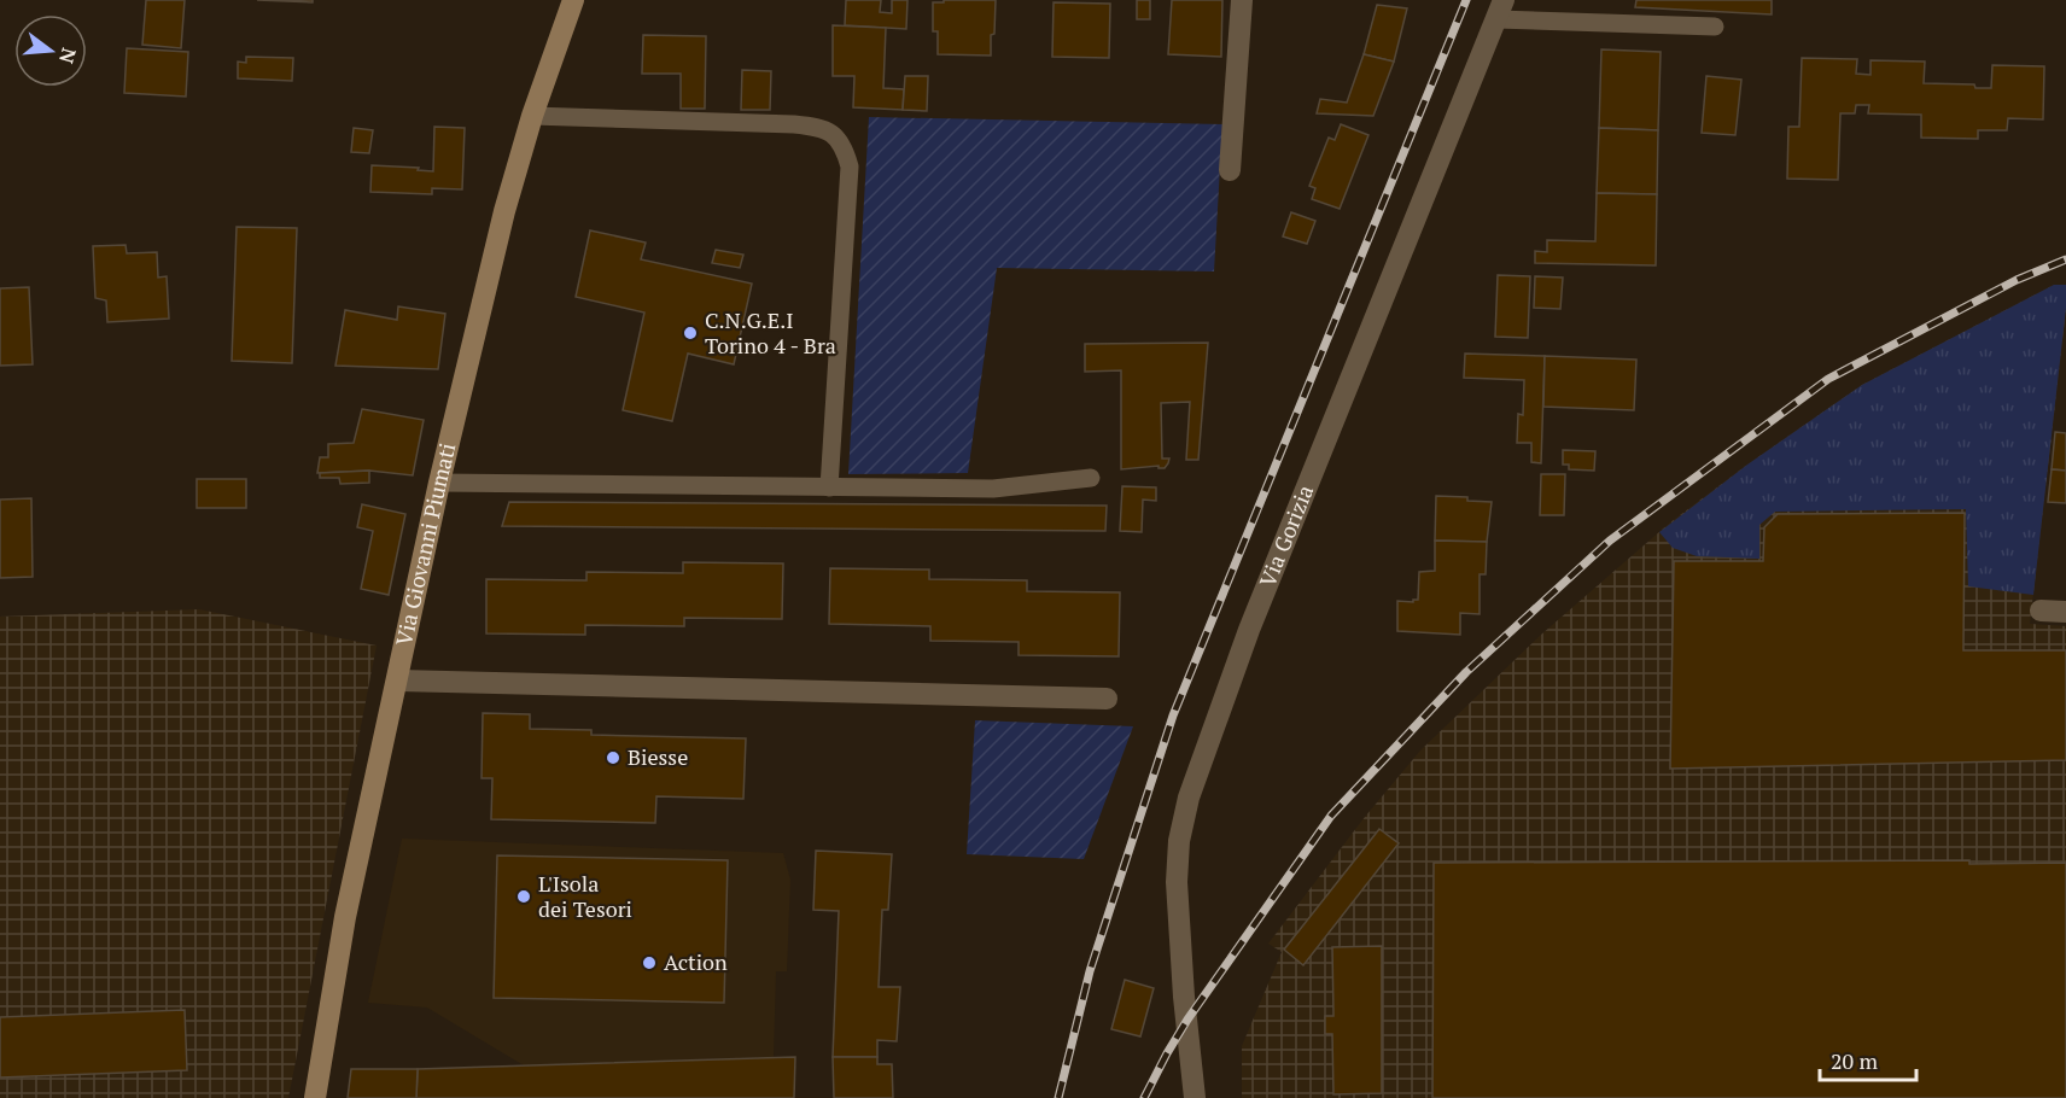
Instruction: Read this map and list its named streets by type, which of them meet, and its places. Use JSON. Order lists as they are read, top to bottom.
{
  "streets": {
    "street": ["Via Gorizia", "Via Giovanni Piumati"]
  },
  "places": [
    "C.N.G.E.I Torino 4 - Bra",
    "Biesse",
    "L'Isola dei Tesori",
    "Action"
  ],
  "scale_bar": "20 m",
  "north": "right"
}
